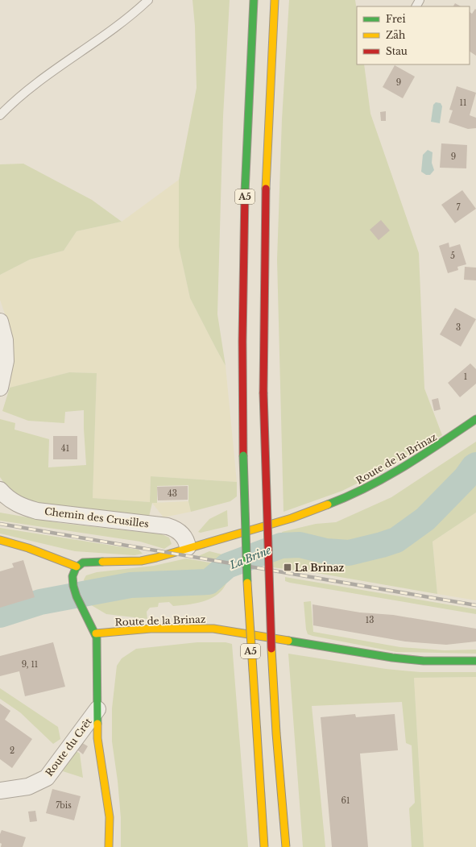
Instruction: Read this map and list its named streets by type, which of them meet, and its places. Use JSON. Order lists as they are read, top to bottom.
{
  "streets": {
    "main road": ["A5", "Route de la Brinaz"],
    "street": ["Chemin des Crusilles", "Route du Crêt"]
  },
  "crossings": [
    ["Route de la Brinaz", "Chemin des Crusilles"]
  ],
  "water": ["La Brine"],
  "places": {
    "transit": ["La Brinaz"]
  },
  "house_numbers": [
    "9",
    "11",
    "9",
    "7",
    "5",
    "3",
    "1",
    "41",
    "43",
    "13",
    "9, 11",
    "2",
    "61",
    "7bis"
  ],
  "legend": ["Frei", "Zäh", "Stau"]
}
